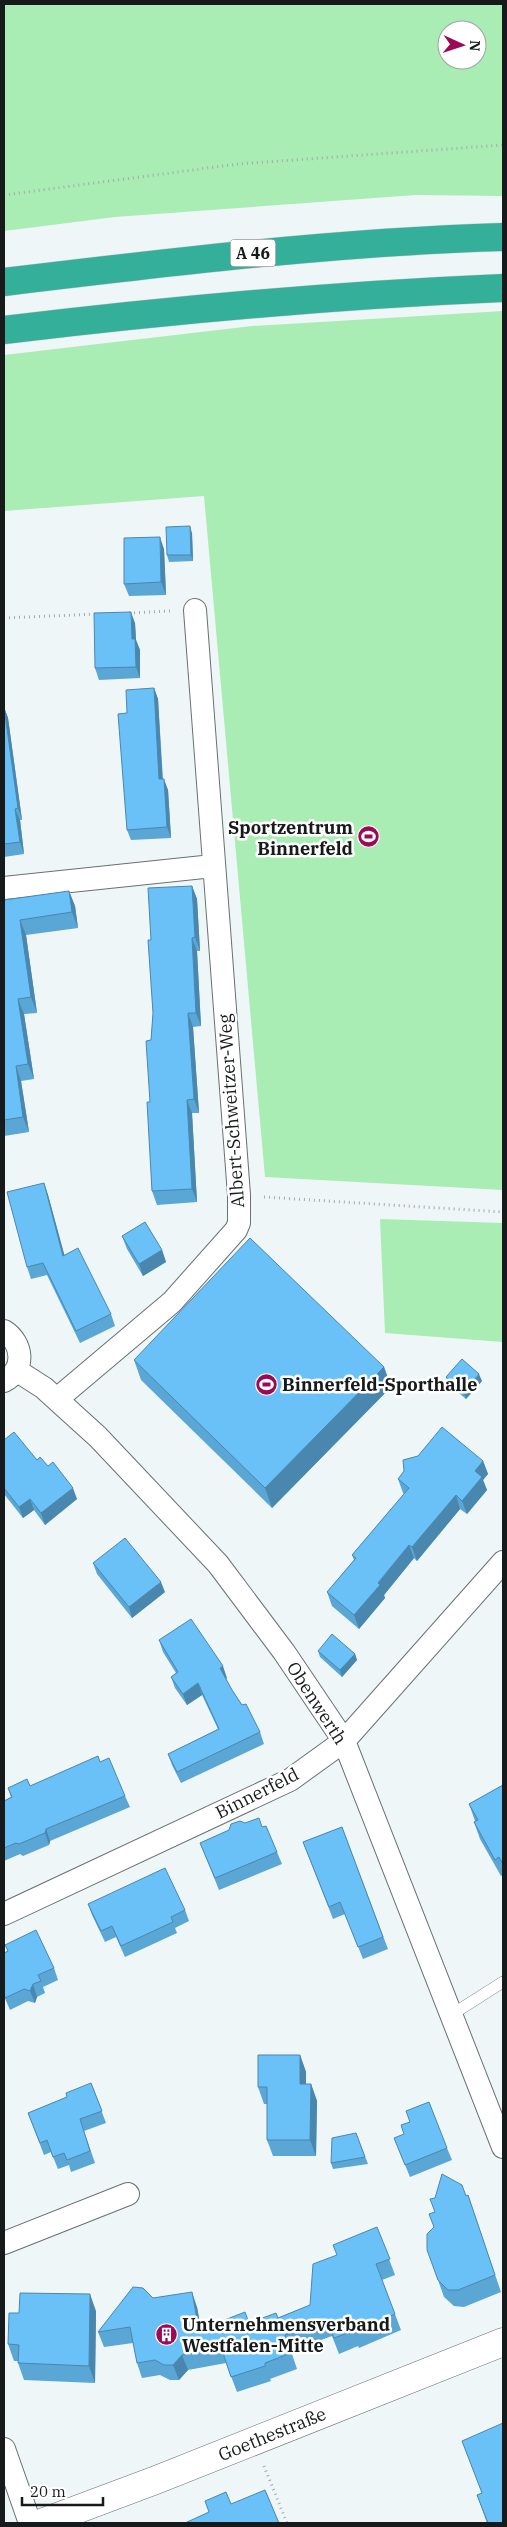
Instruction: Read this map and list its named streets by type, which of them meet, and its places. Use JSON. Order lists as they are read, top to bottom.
{
  "streets": {
    "highway": ["A 46"],
    "street": [
      "Albert-Schweitzer-Weg",
      "Obenwerth",
      "Binnerfeld",
      "Goethestraße"
    ]
  },
  "crossings": [
    ["Albert-Schweitzer-Weg", "Obenwerth"],
    ["Obenwerth", "Binnerfeld"]
  ],
  "places": {
    "sports": ["Sportzentrum Binnerfeld", "Binnerfeld-Sporthalle"],
    "building": ["Unternehmensverband Westfalen-Mitte"]
  },
  "scale_bar": "20 m",
  "north": "right"
}
